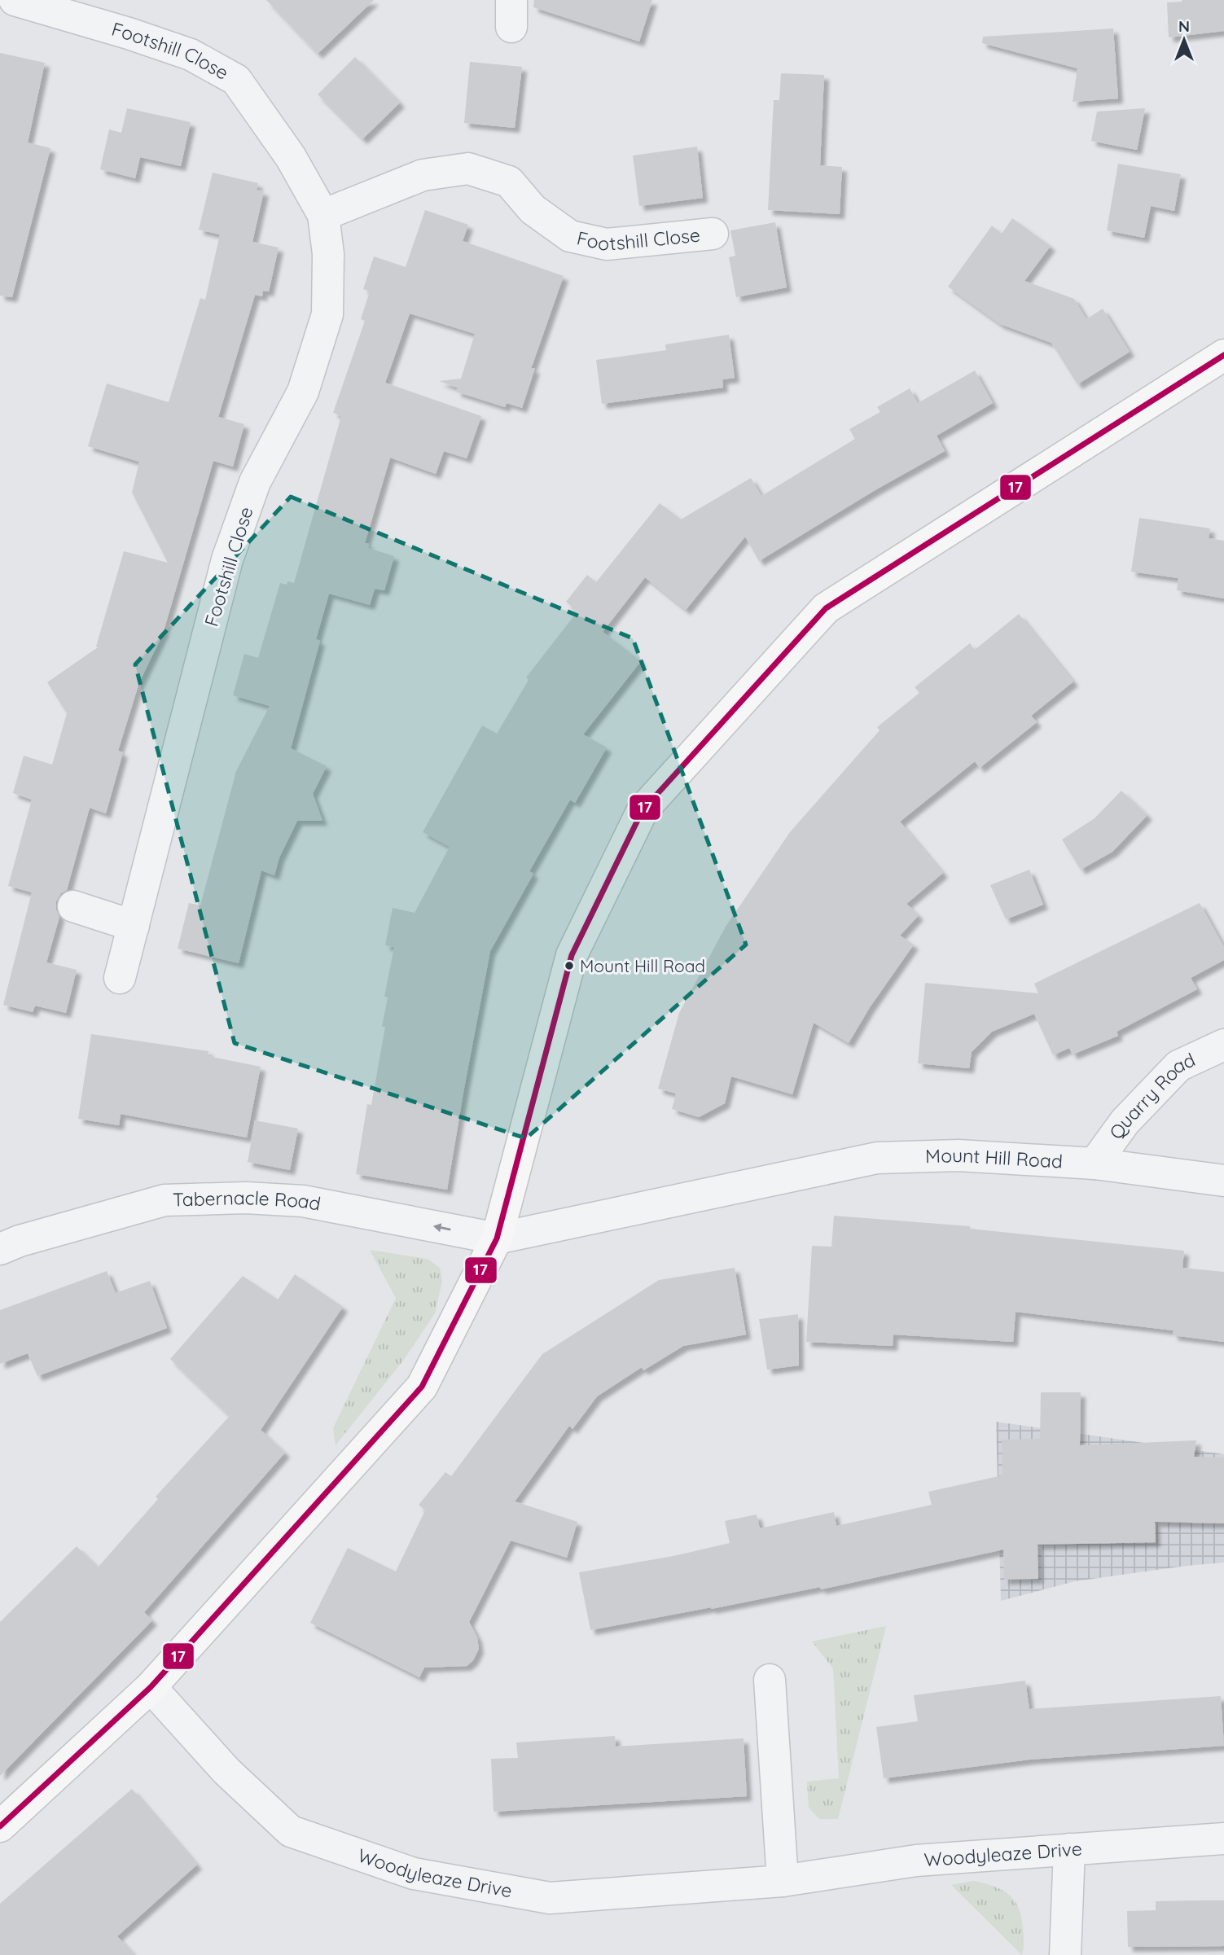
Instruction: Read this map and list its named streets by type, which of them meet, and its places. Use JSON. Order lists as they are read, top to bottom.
{
  "streets": {
    "street": [
      "Footshill Close",
      "Quarry Road",
      "Mount Hill Road",
      "Tabernacle Road",
      "Woodyleaze Drive"
    ]
  },
  "crossings": [
    ["Quarry Road", "Mount Hill Road"],
    ["Mount Hill Road", "Tabernacle Road"]
  ],
  "one_way": ["Tabernacle Road"],
  "places": ["Mount Hill Road"],
  "lines": ["transit line 17"],
  "north": "top"
}
